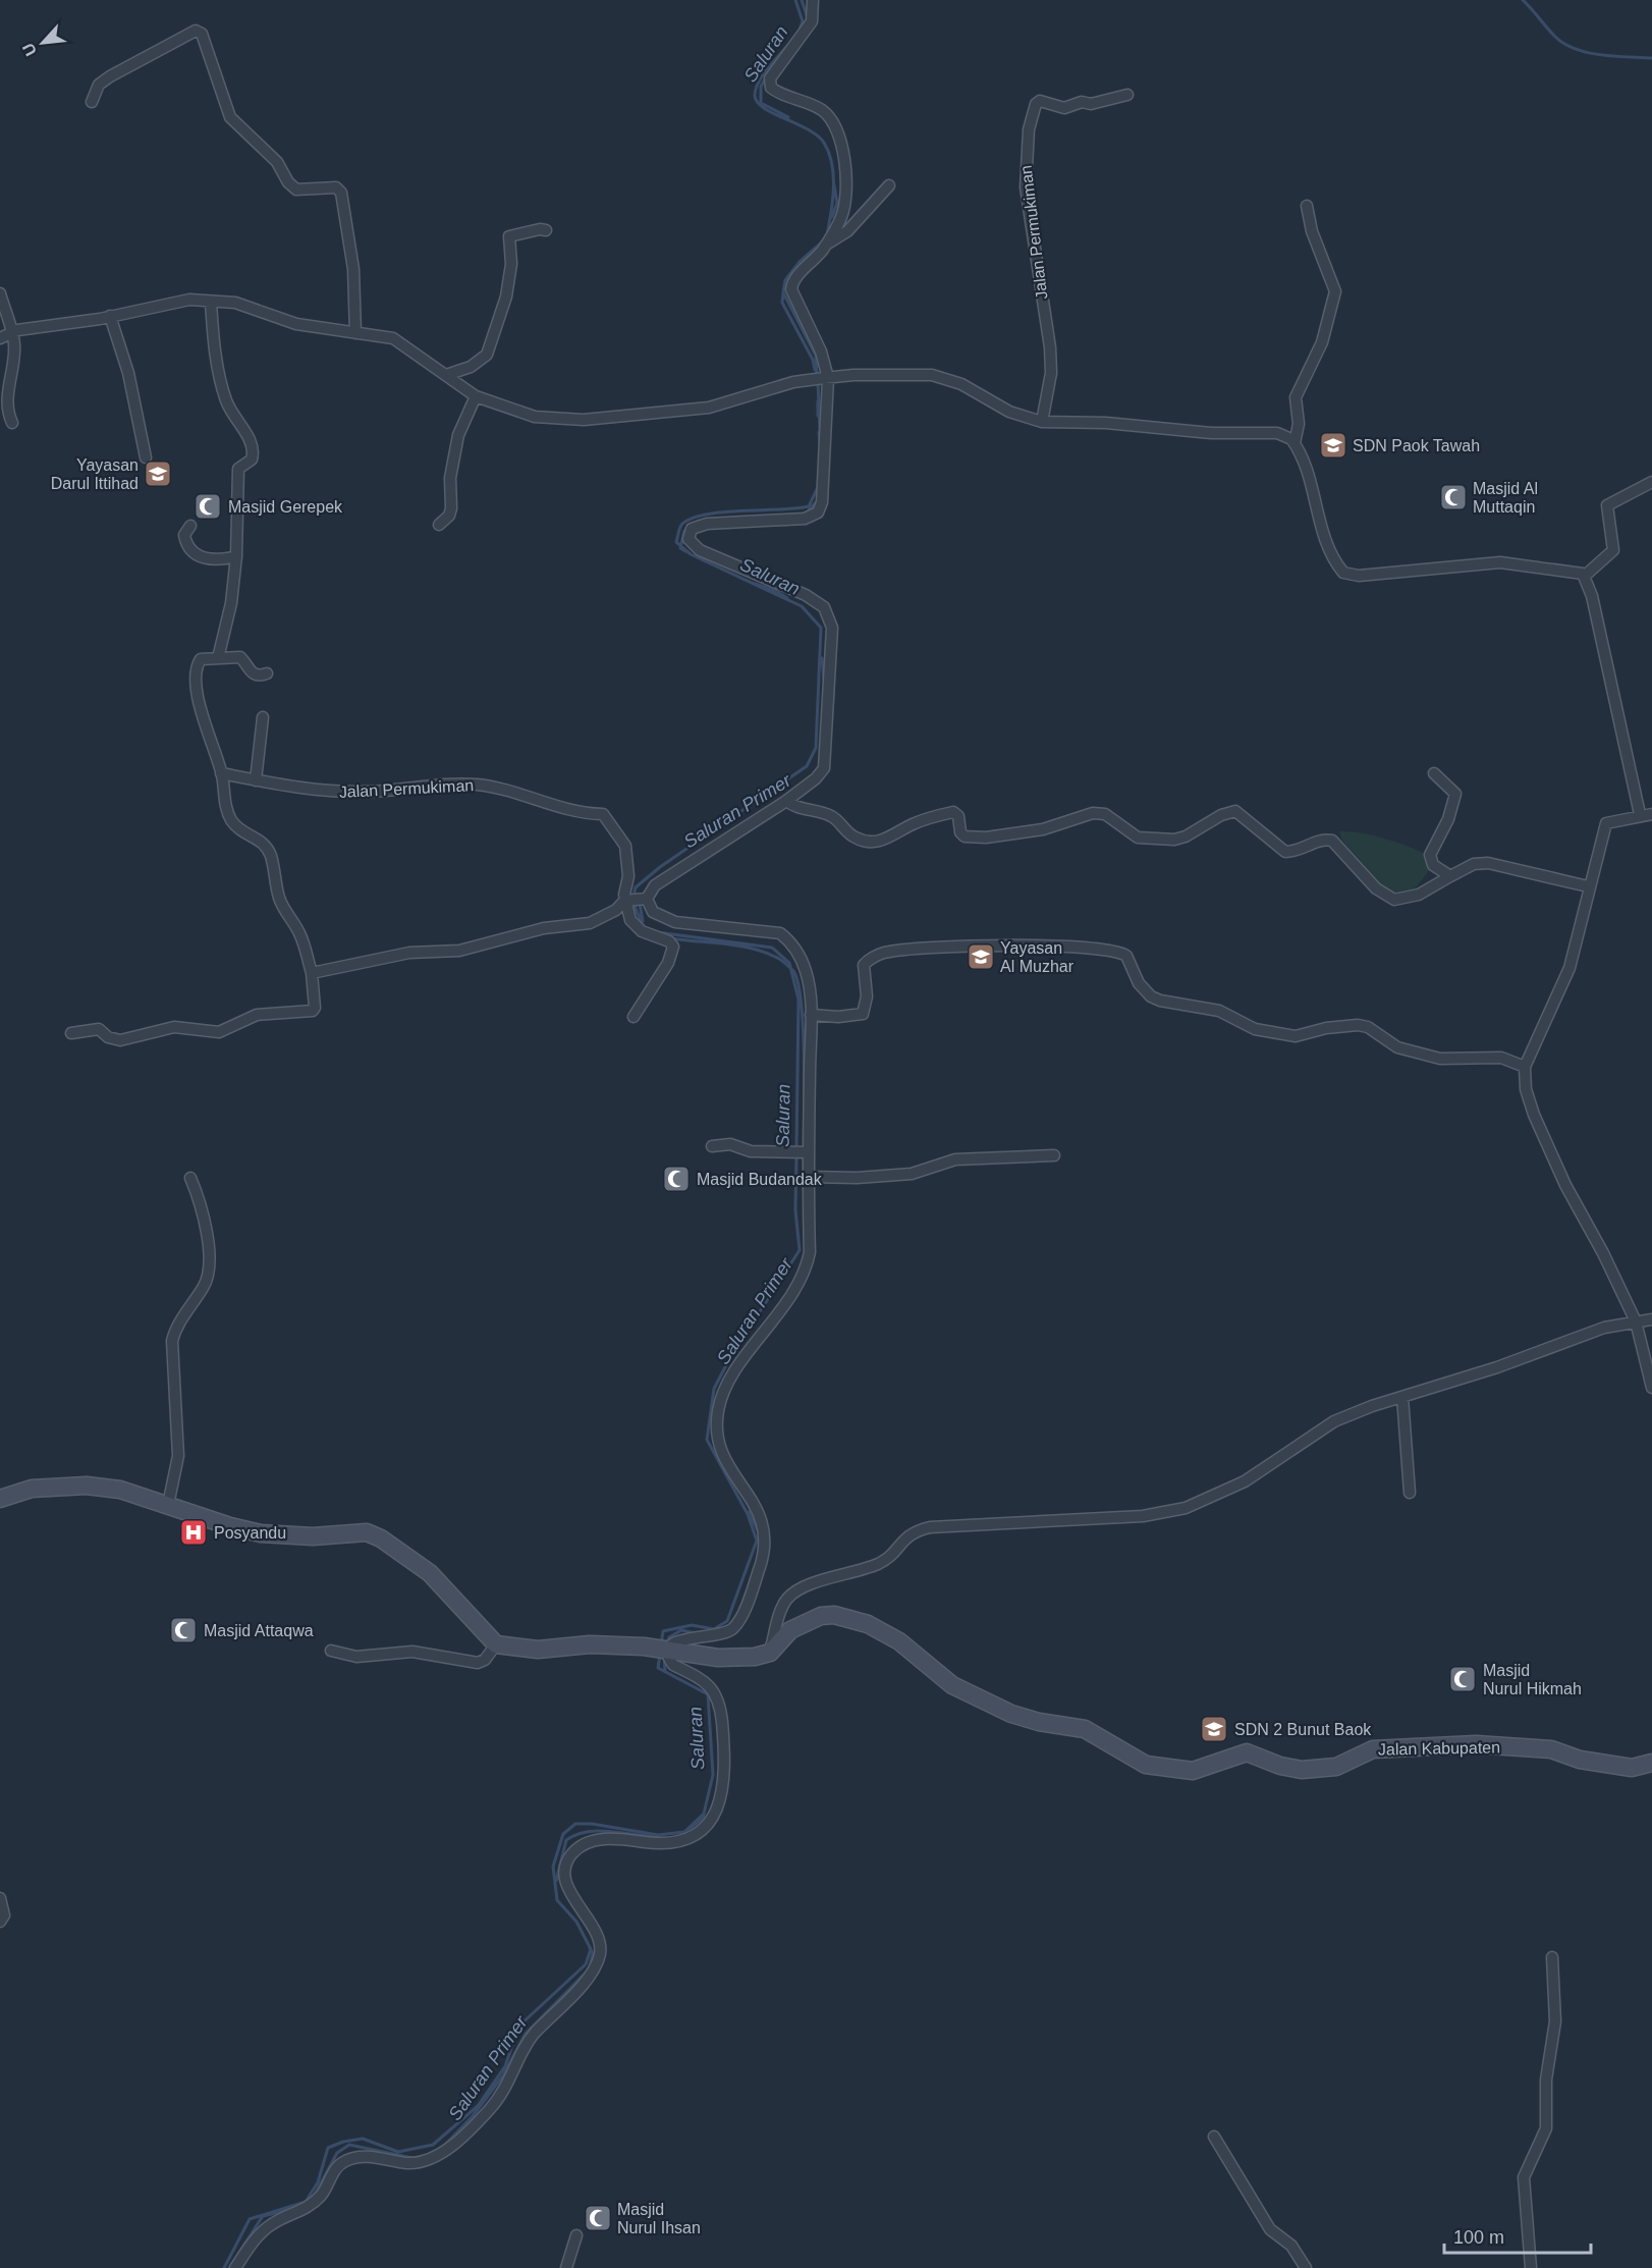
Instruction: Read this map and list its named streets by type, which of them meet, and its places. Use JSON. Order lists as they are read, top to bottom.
{
  "streets": {
    "street": ["Jalan Permukiman", "Jalan Kabupaten"]
  },
  "water": ["Saluran", "Saluran Primer"],
  "places": {
    "school or university": [
      "SDN Paok Tawah",
      "Yayasan Darul Ittihad",
      "Yayasan Al Muzhar",
      "SDN 2 Bunut Baok"
    ],
    "mosque": [
      "Masjid Al Muttaqin",
      "Masjid Gerepek",
      "Masjid Budandak",
      "Masjid Attaqwa",
      "Masjid Nurul Hikmah",
      "Masjid Nurul Ihsan"
    ],
    "hospital": ["Posyandu"]
  },
  "scale_bar": "100 m",
  "north": "bottom left"
}
